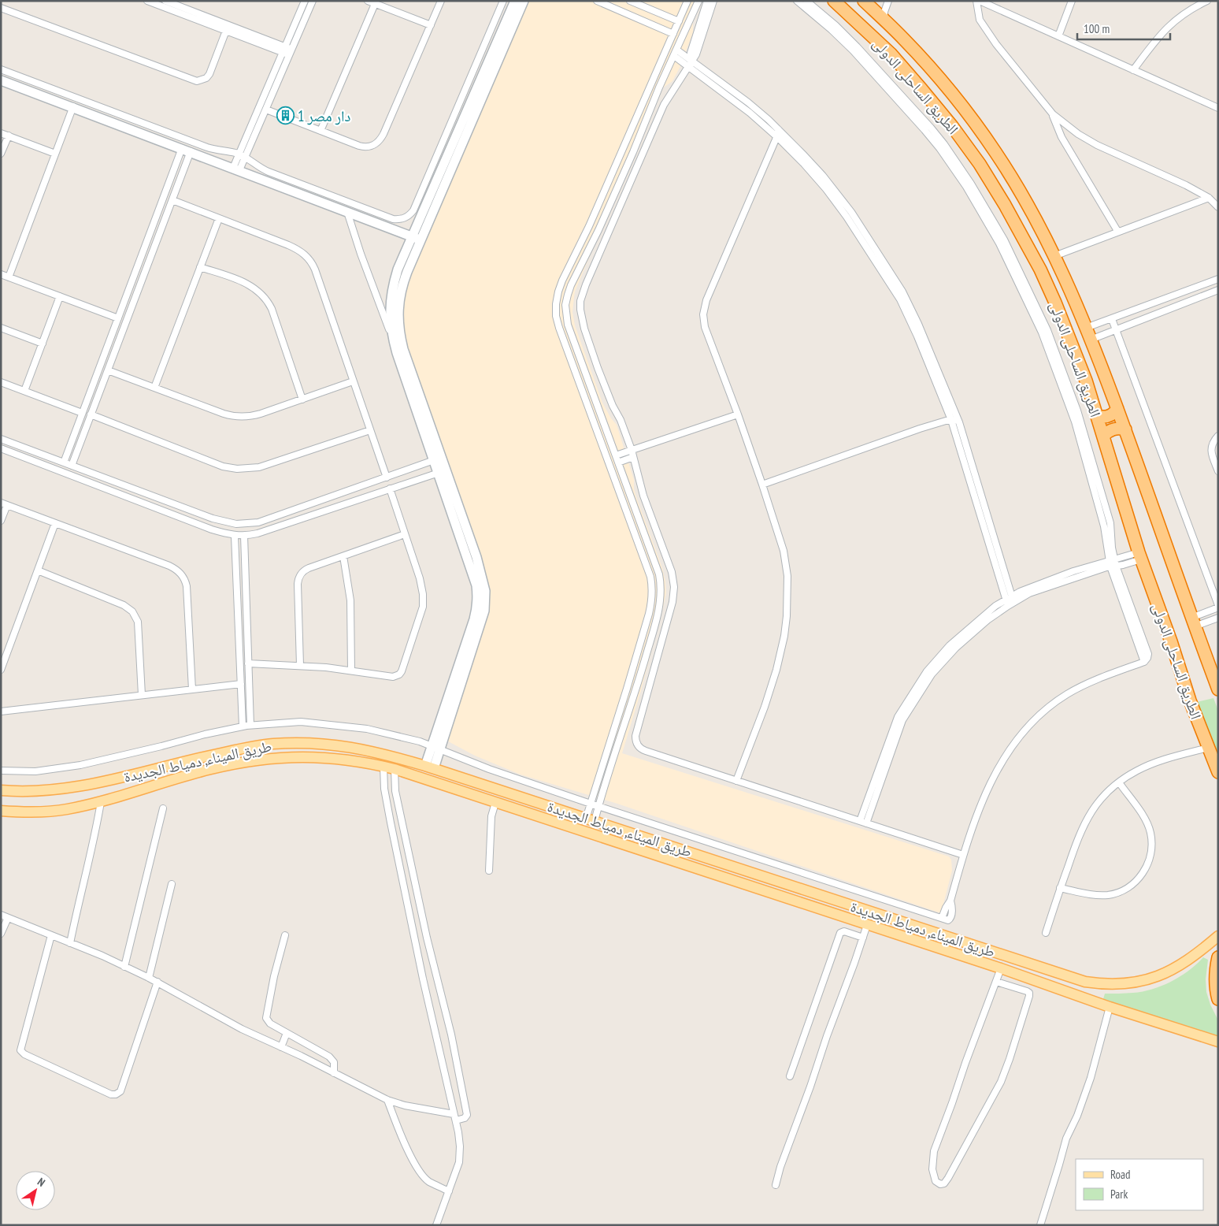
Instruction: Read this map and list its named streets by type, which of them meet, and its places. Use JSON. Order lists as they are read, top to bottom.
{
  "streets": {
    "highway": ["الطريق الساحلى الدولى"],
    "main road": ["طريق الميناء, دمياط الجديدة"]
  },
  "places": {
    "building": ["دار مصر 1"]
  },
  "legend": ["Road", "Park"],
  "scale_bar": "100 m",
  "north": "top right"
}
